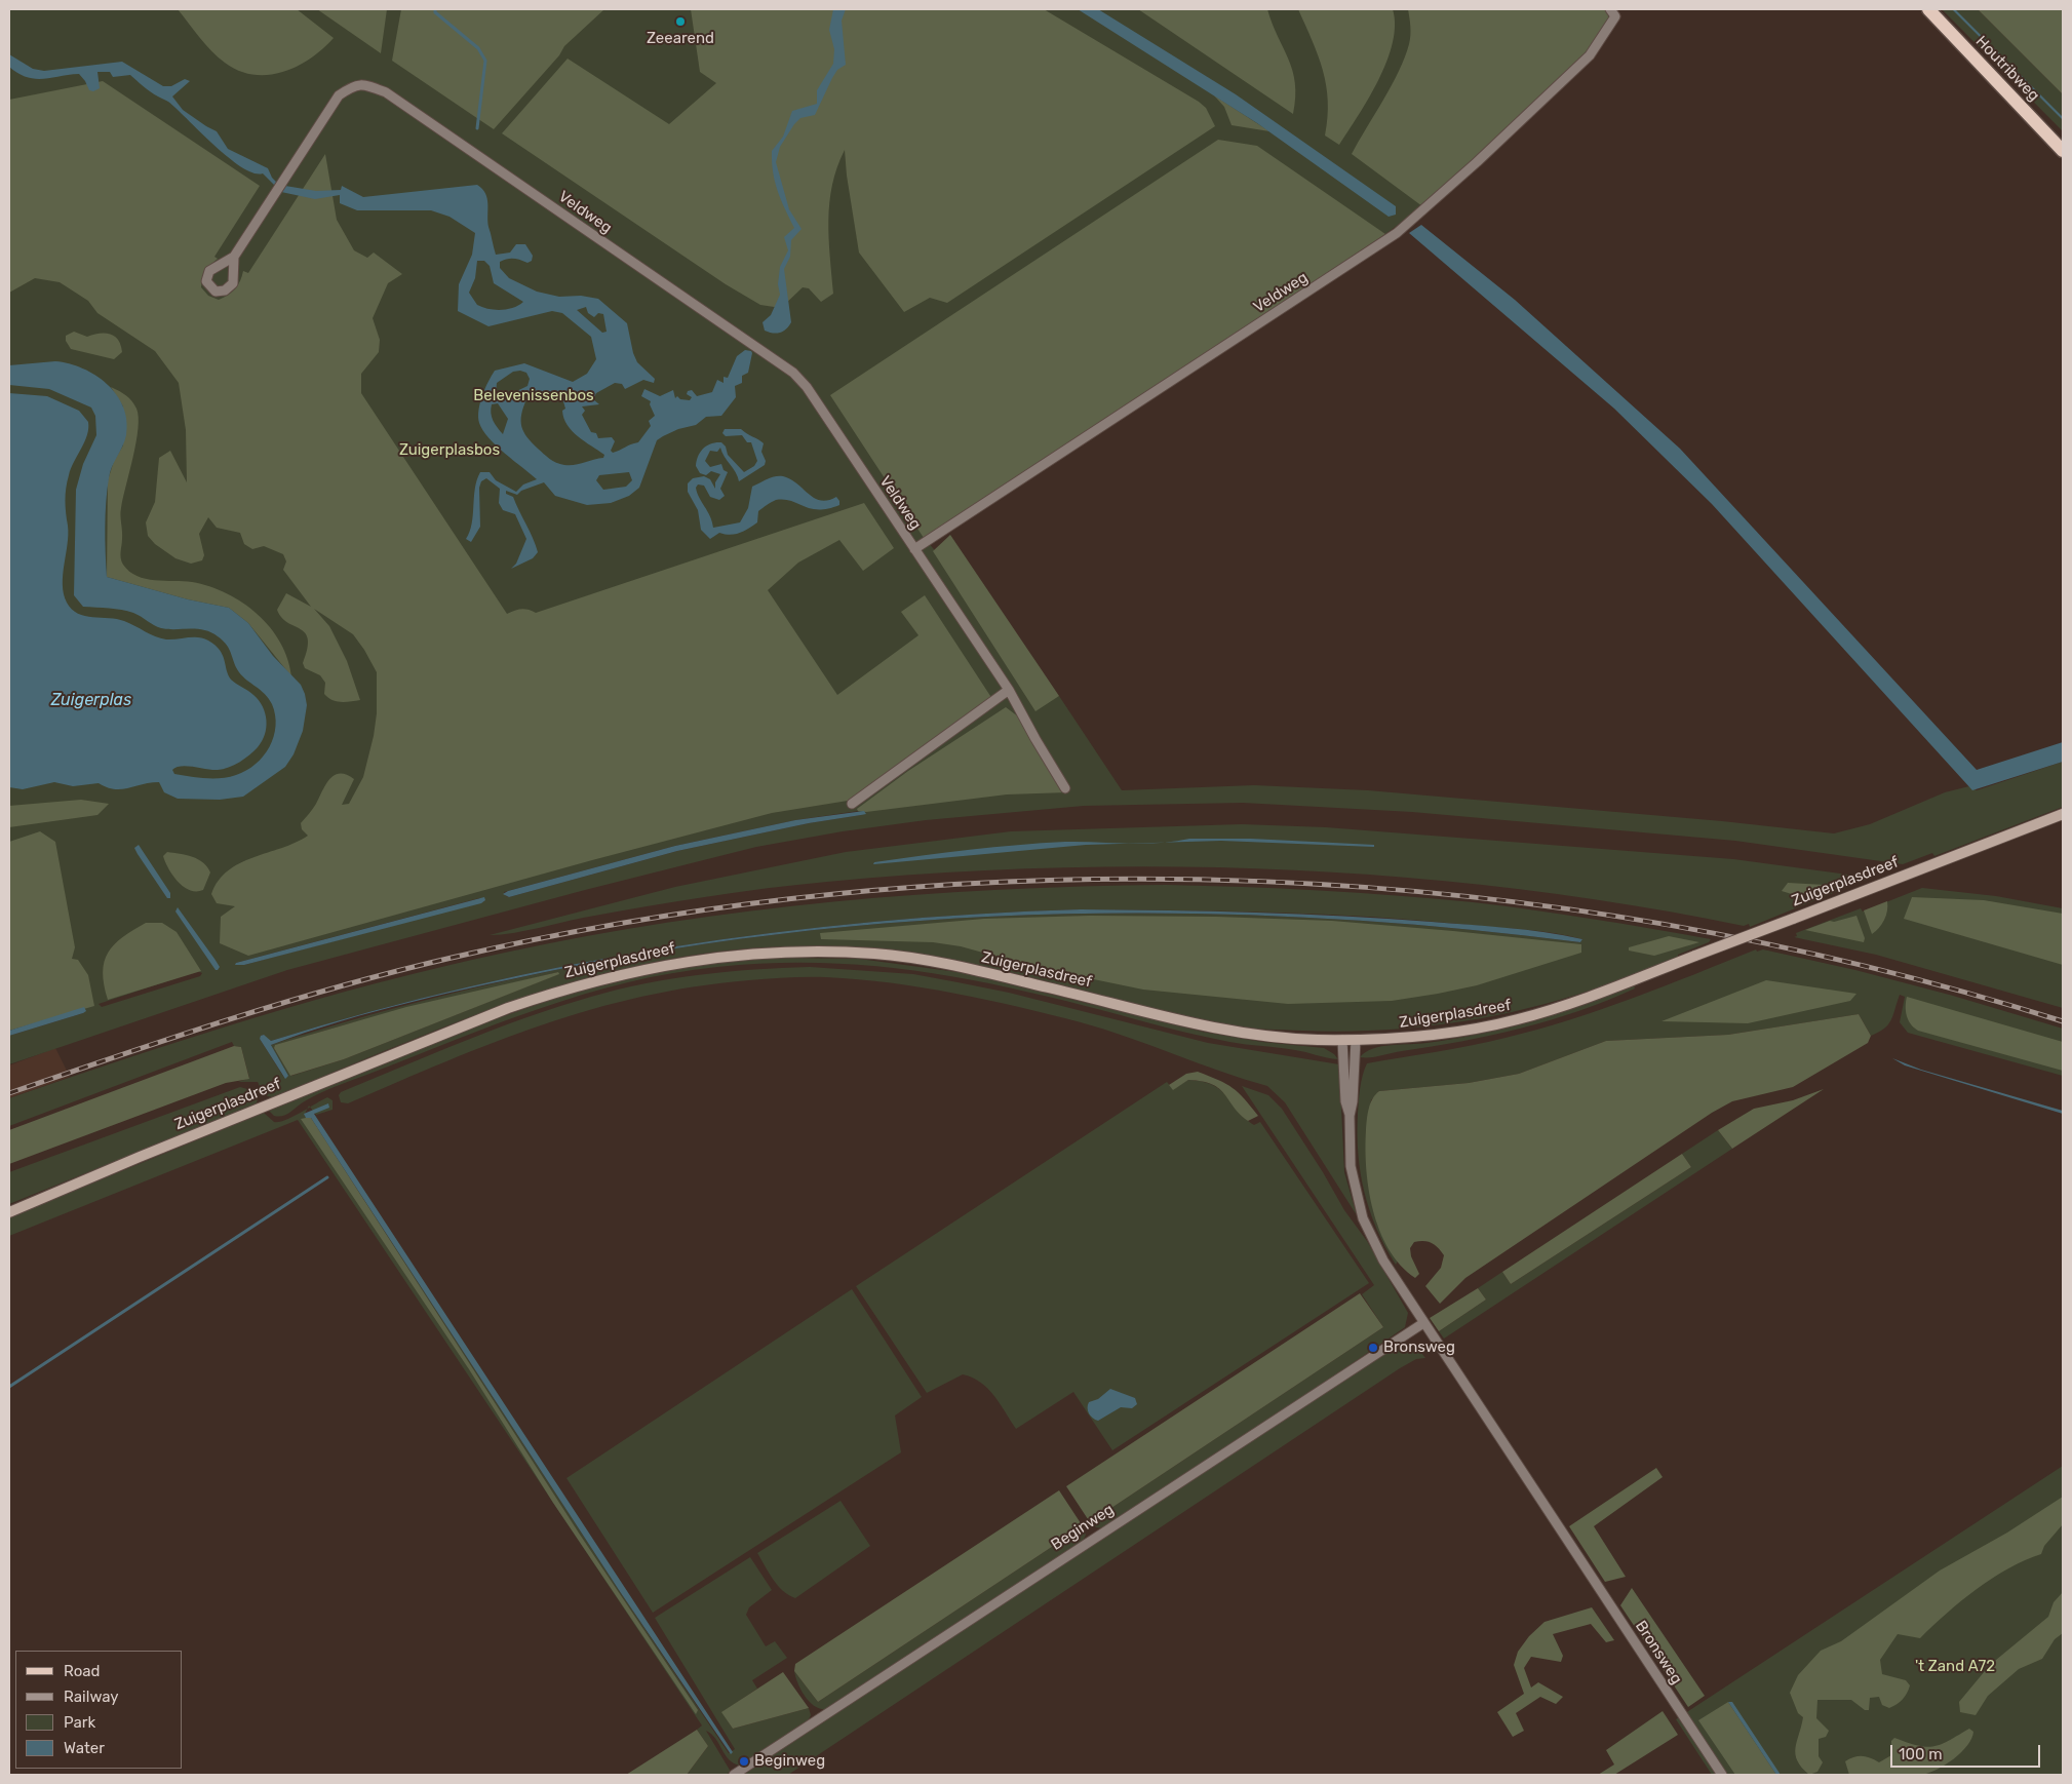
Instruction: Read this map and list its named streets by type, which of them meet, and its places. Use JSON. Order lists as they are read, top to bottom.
{
  "streets": {
    "main road": ["Houtribweg", "Zuigerplasdreef"],
    "street": ["Veldweg", "Beginweg", "Bronsweg"]
  },
  "crossings": [
    ["Zuigerplasdreef", "Bronsweg"],
    ["Beginweg", "Bronsweg"]
  ],
  "water": ["Zuigerplas"],
  "parks": ["Belevenissenbos", "Zuigerplasbos", "'t Zand A72"],
  "places": ["Zeearend", "Bronsweg", "Beginweg"],
  "legend": [
    "Road",
    "Railway",
    "Park",
    "Water"
  ],
  "scale_bar": "100 m"
}
